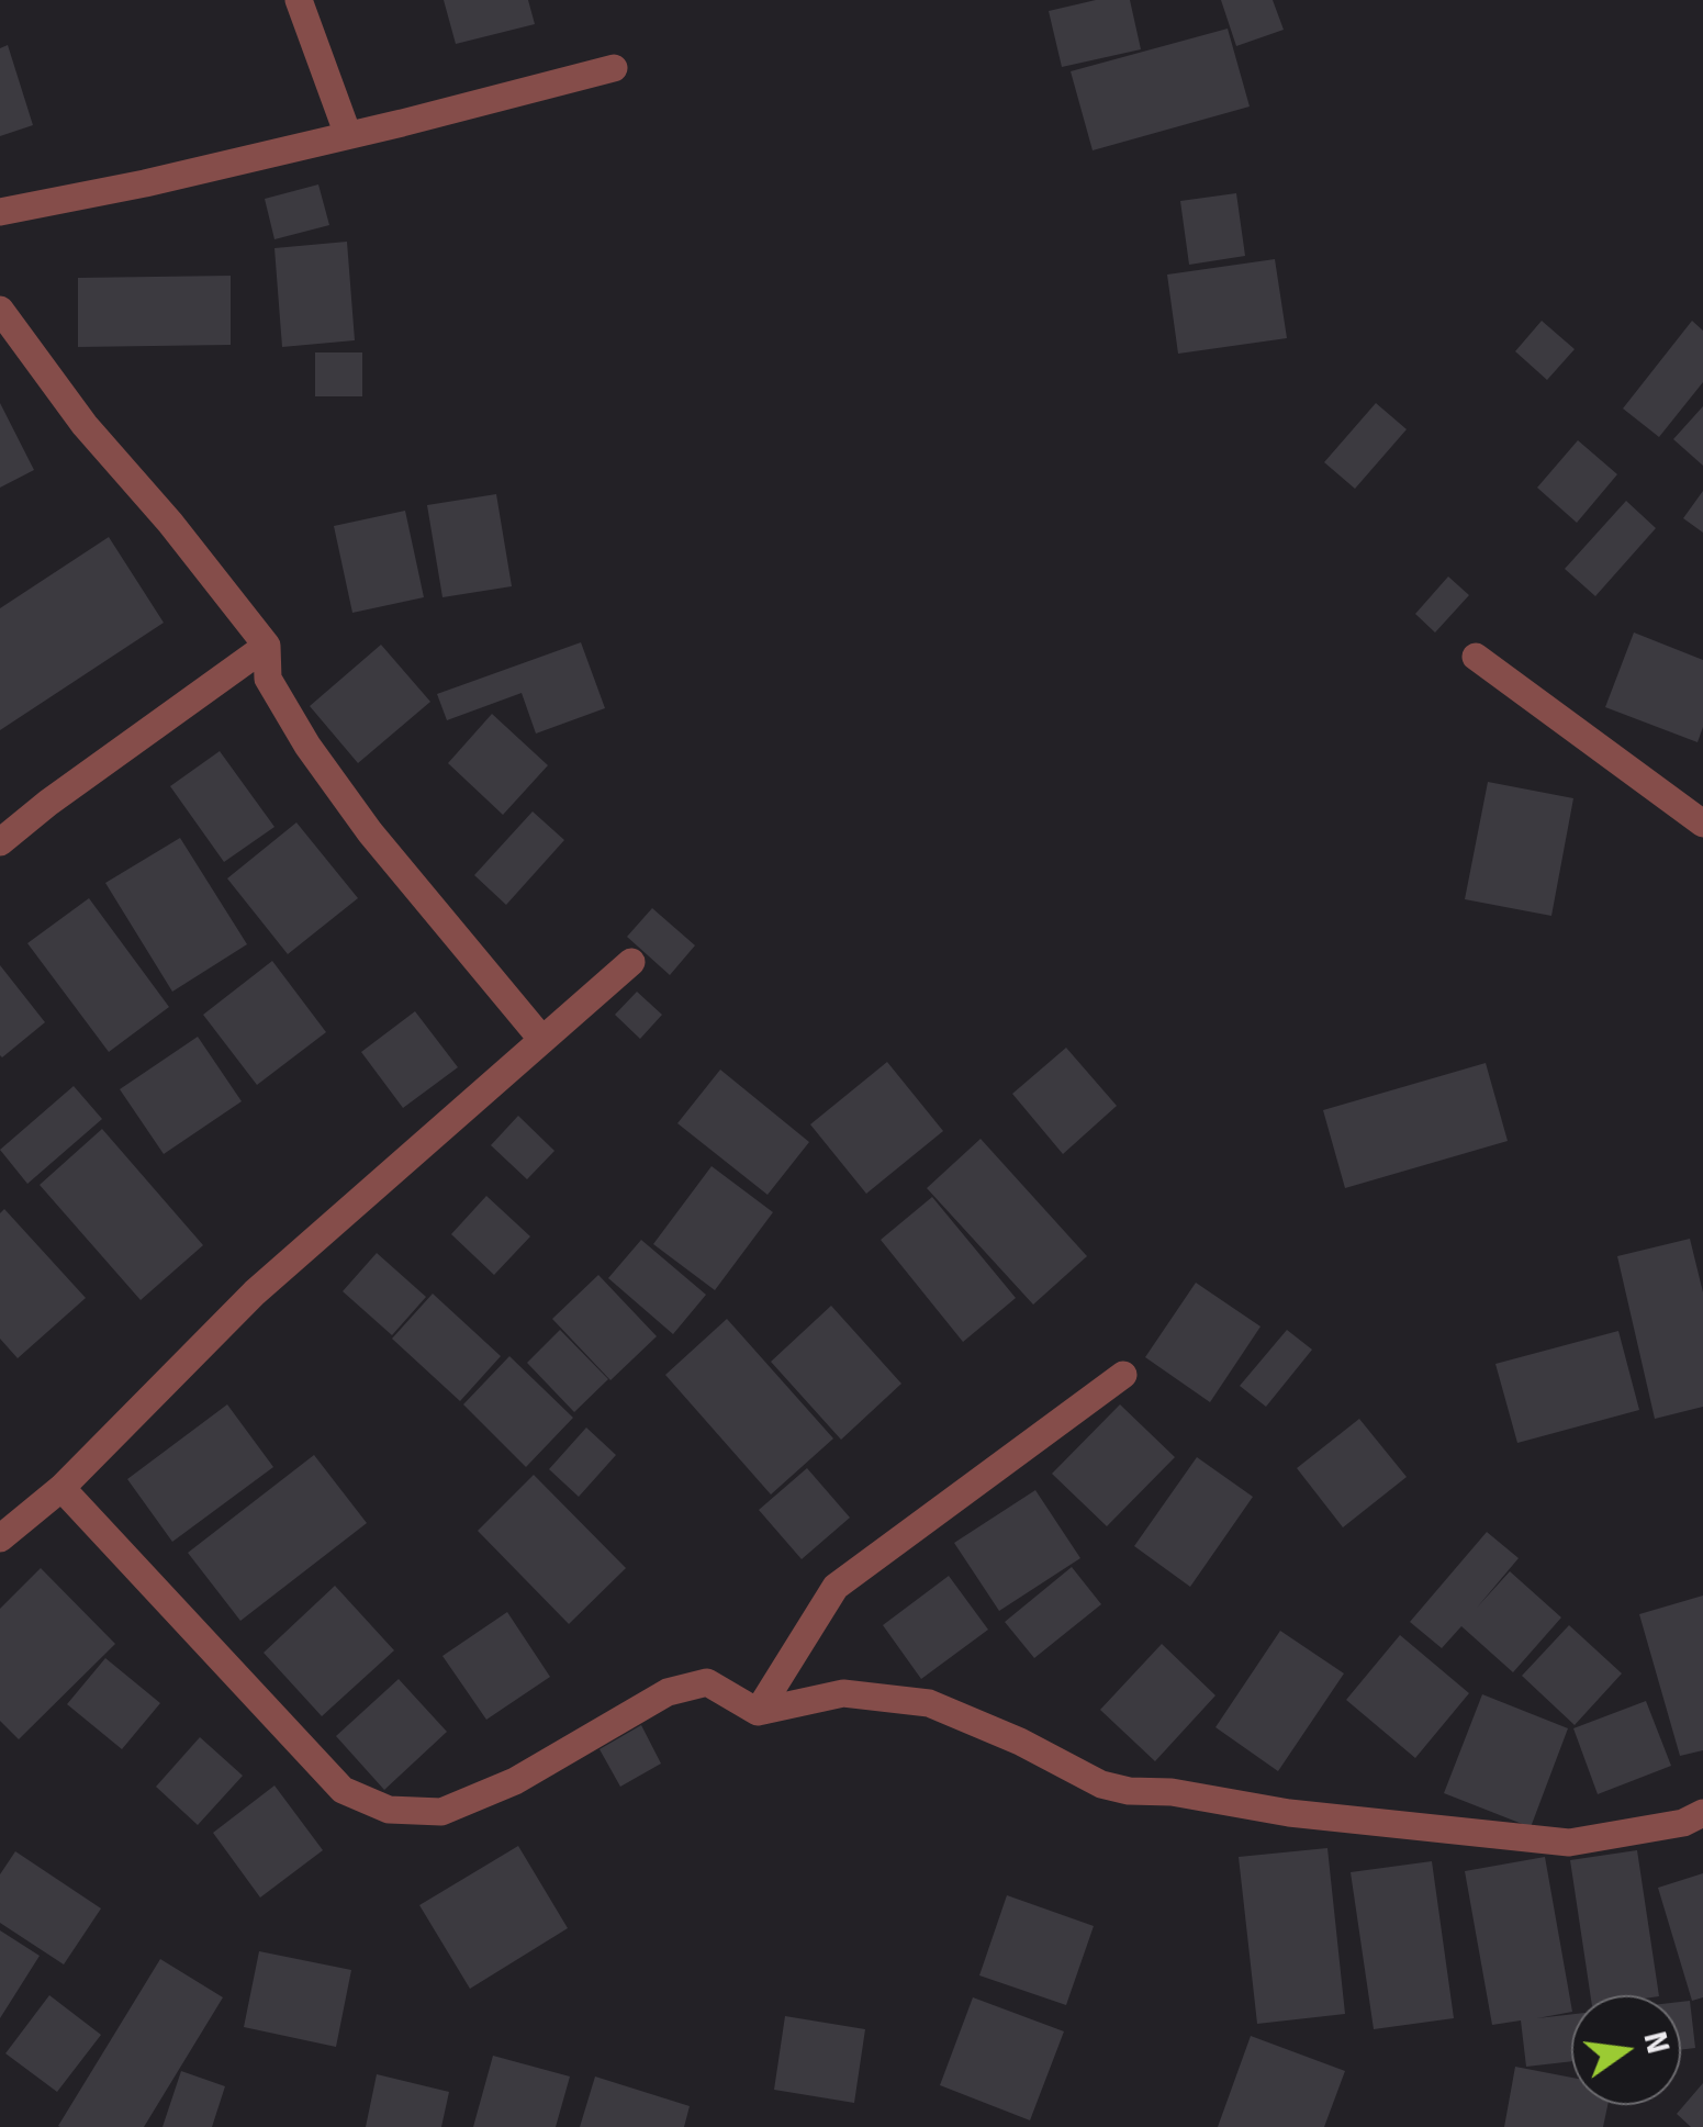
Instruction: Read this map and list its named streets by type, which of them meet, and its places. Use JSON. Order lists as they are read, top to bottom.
{
  "north": "right"
}
